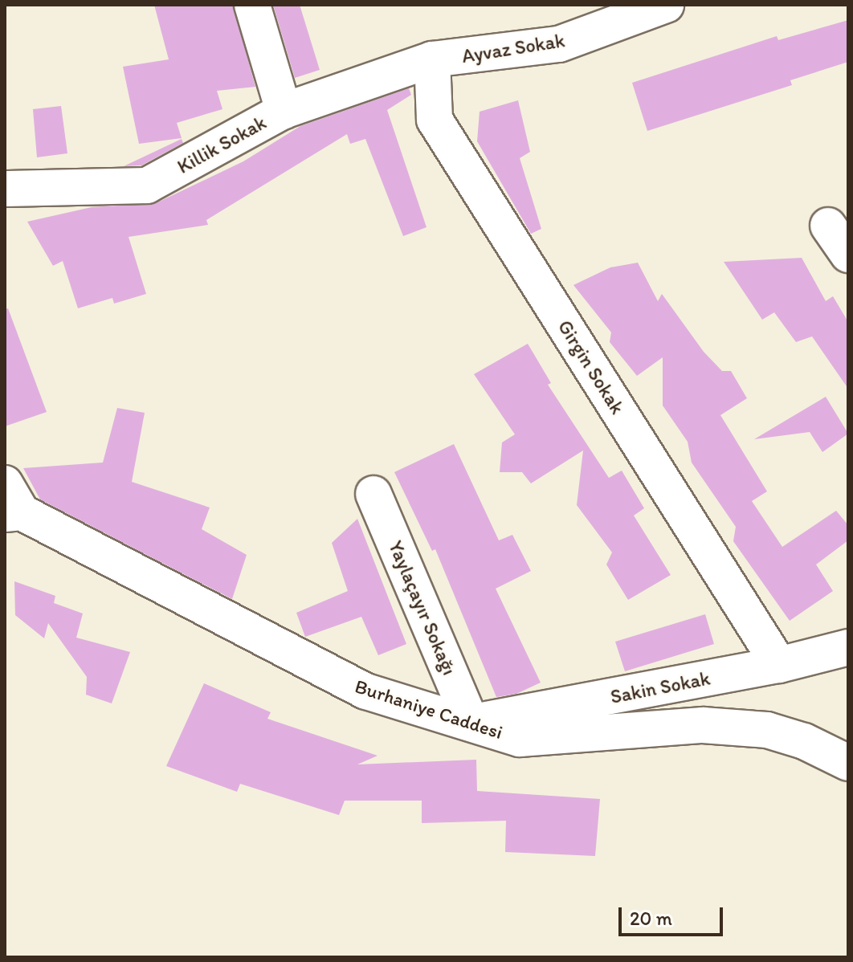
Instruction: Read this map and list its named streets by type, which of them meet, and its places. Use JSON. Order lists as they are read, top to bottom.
{
  "streets": {
    "street": [
      "Ayvaz Sokak",
      "Killik Sokak",
      "Girgin Sokak",
      "Yaylaçayır Sokağı",
      "Sakin Sokak",
      "Burhaniye Caddesi"
    ]
  },
  "crossings": [
    ["Ayvaz Sokak", "Killik Sokak"],
    ["Ayvaz Sokak", "Girgin Sokak"],
    ["Killik Sokak", "Girgin Sokak"],
    ["Girgin Sokak", "Sakin Sokak"],
    ["Yaylaçayır Sokağı", "Sakin Sokak"],
    ["Yaylaçayır Sokağı", "Burhaniye Caddesi"],
    ["Sakin Sokak", "Burhaniye Caddesi"]
  ],
  "scale_bar": "20 m"
}
